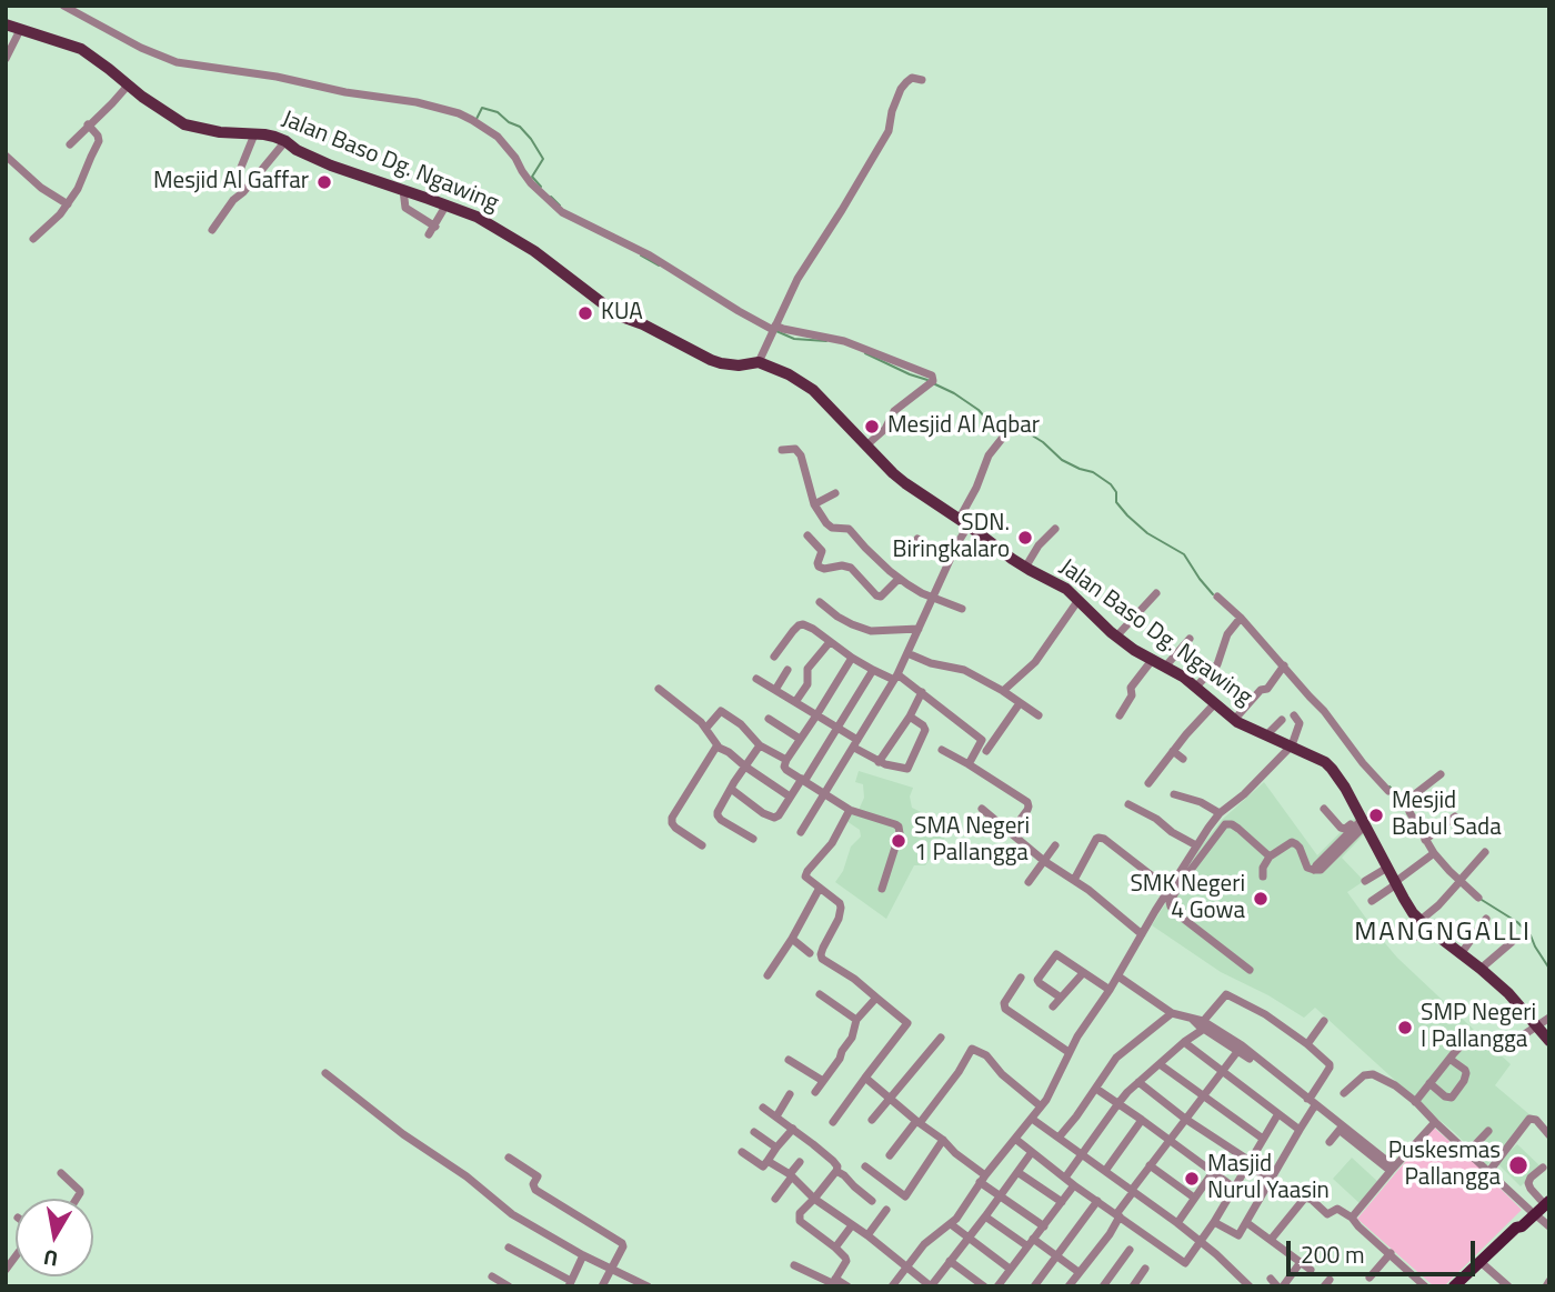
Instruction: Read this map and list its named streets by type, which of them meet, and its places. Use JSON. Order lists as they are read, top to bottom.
{
  "streets": {
    "main road": ["Jalan Baso Dg. Ngawing"]
  },
  "districts": ["MANGNGALLI"],
  "places": [
    "Mesjid Al Gaffar",
    "KUA",
    "Mesjid Al Aqbar",
    "SDN. Biringkalaro",
    "Mesjid Babul Sada",
    "SMA Negeri 1 Pallangga",
    "SMK Negeri 4 Gowa",
    "SMP Negeri I Pallangga",
    "Puskesmas Pallangga",
    "Masjid Nurul Yaasin"
  ],
  "scale_bar": "200 m",
  "north": "bottom"
}
